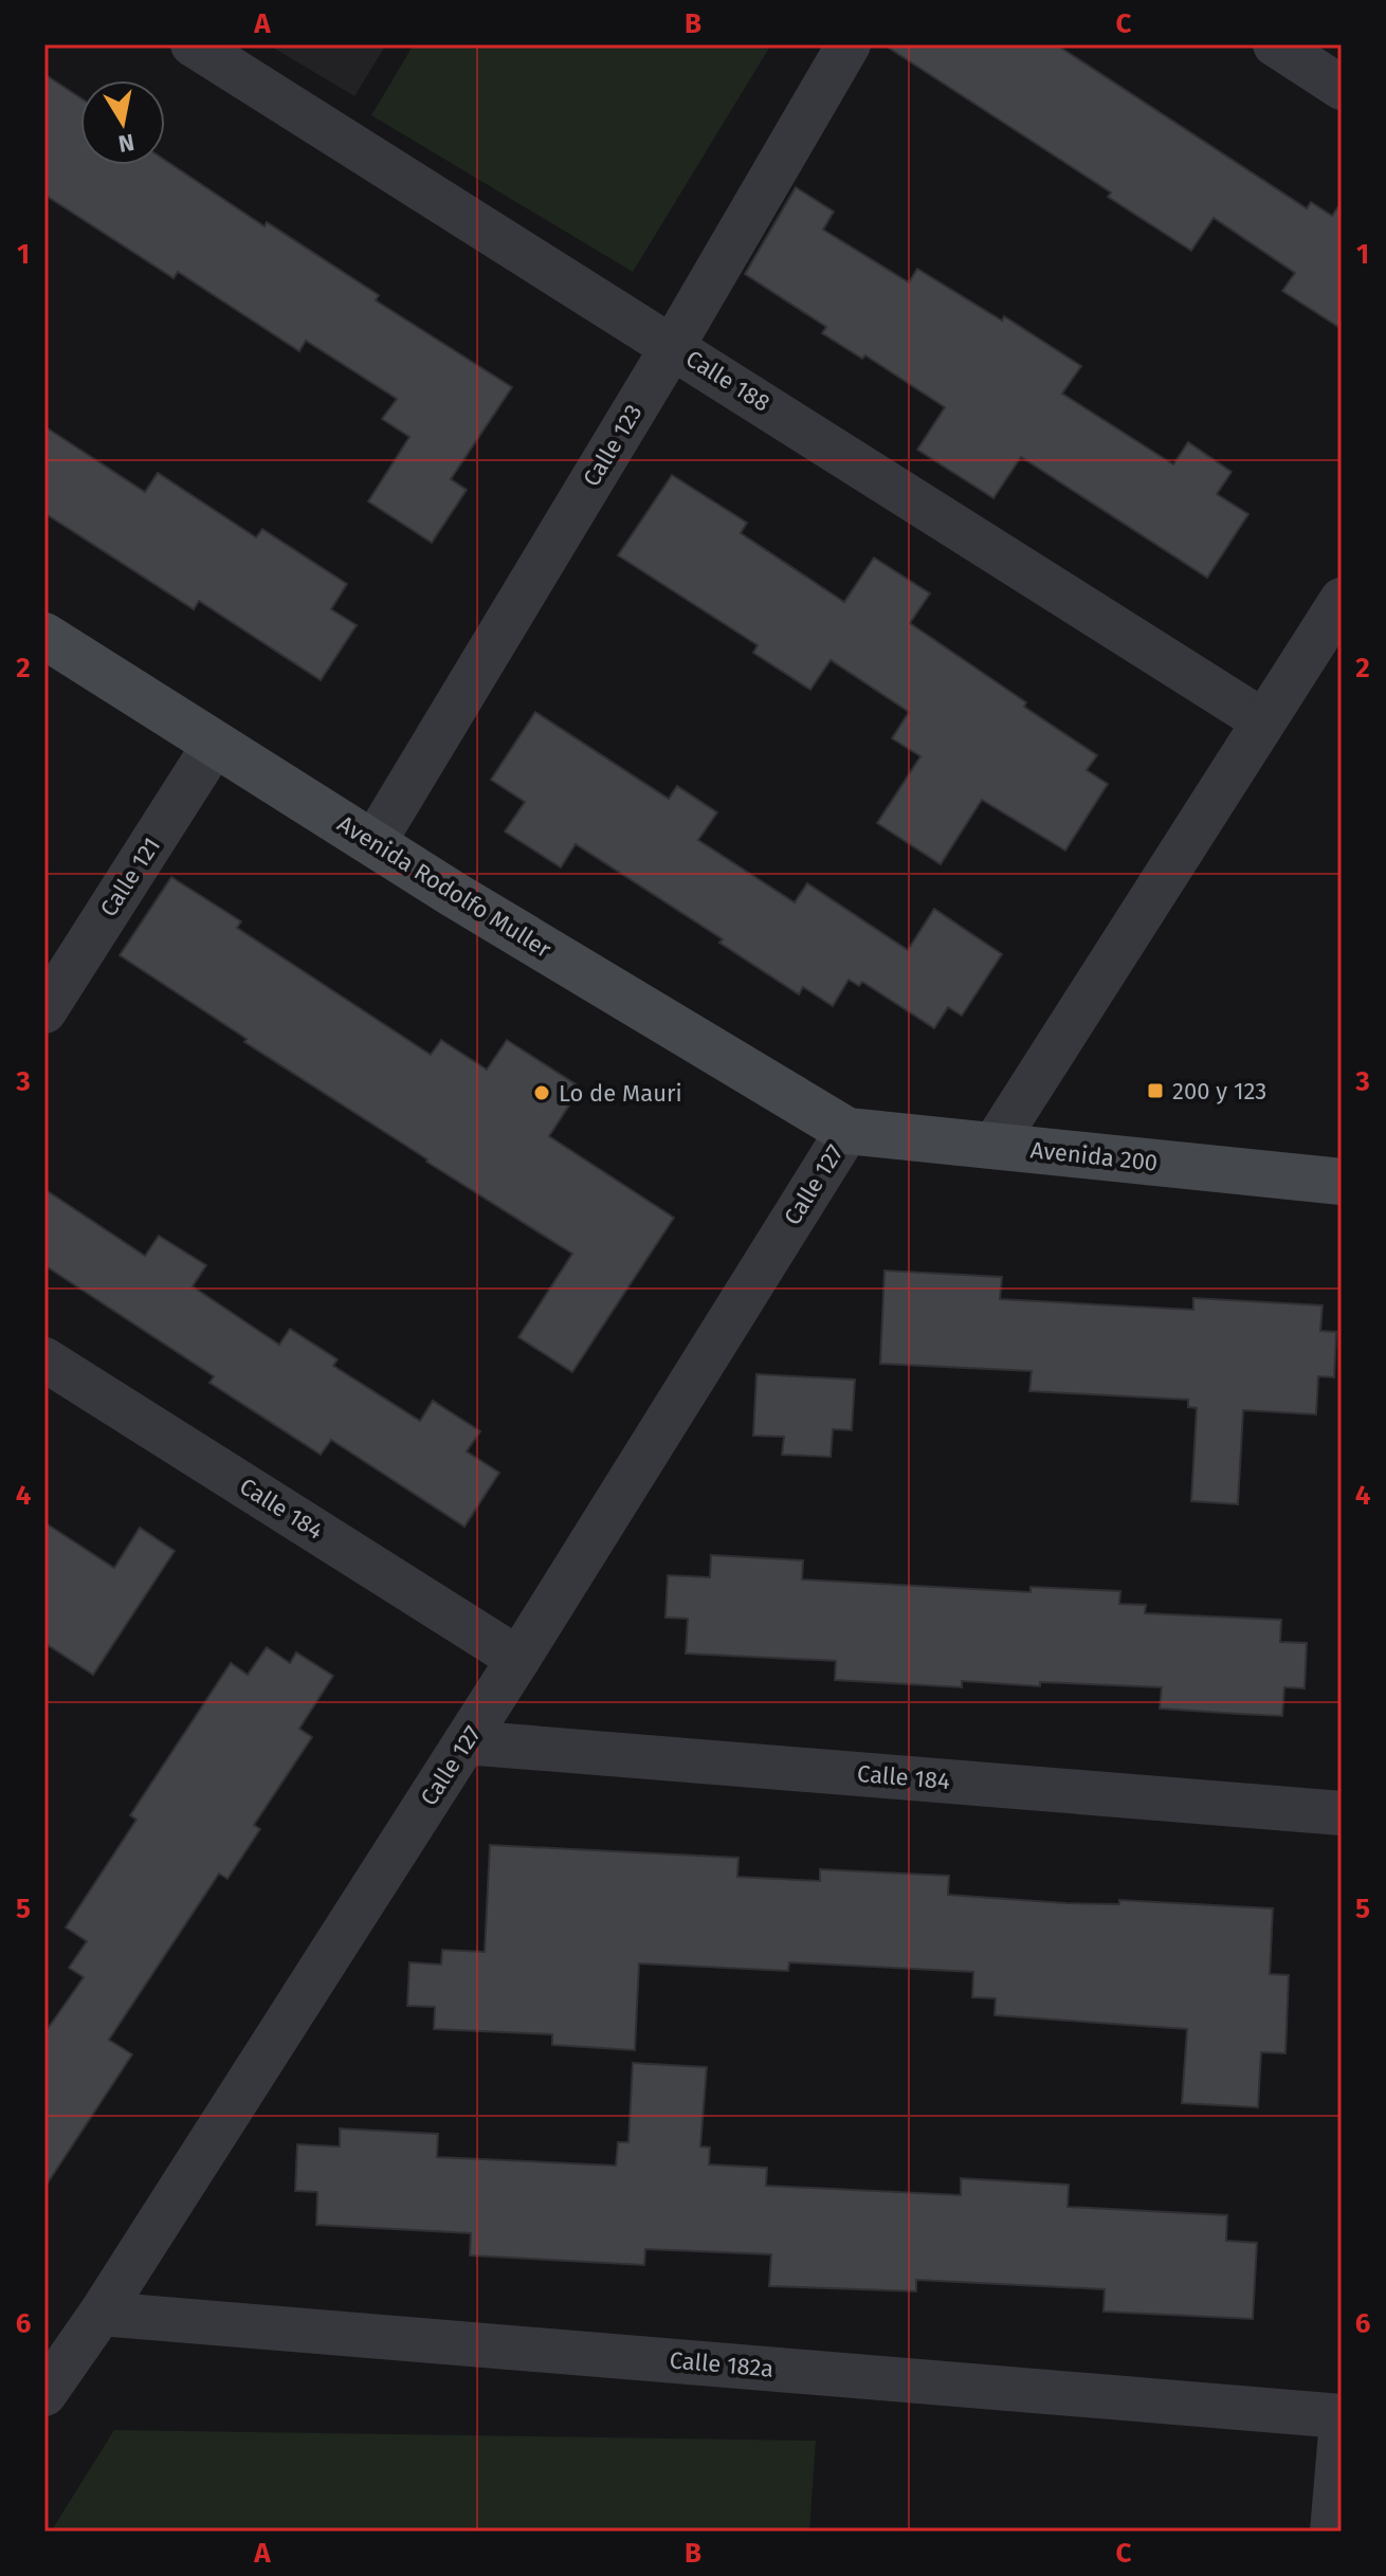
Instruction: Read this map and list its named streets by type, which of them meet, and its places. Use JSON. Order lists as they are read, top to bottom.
{
  "streets": {
    "main road": ["Avenida Rodolfo Muller", "Avenida 200"],
    "street": [
      "Calle 188",
      "Calle 123",
      "Calle 121",
      "Calle 127",
      "Calle 184",
      "Calle 182a"
    ]
  },
  "crossings": [
    ["Calle 188", "Calle 123"],
    ["Calle 123", "Avenida Rodolfo Muller"],
    ["Calle 121", "Avenida Rodolfo Muller"],
    ["Avenida Rodolfo Muller", "Avenida 200"],
    ["Avenida Rodolfo Muller", "Calle 127"],
    ["Avenida 200", "Calle 127"],
    ["Calle 127", "Calle 184"],
    ["Calle 127", "Calle 182a"]
  ],
  "places": {
    "transit": ["200 y 123"],
    "other": ["Lo de Mauri"]
  },
  "north": "bottom",
  "grid": {
    "columns": ["A", "B", "C"],
    "rows": [
      "1",
      "2",
      "3",
      "4",
      "5",
      "6"
    ]
  }
}
